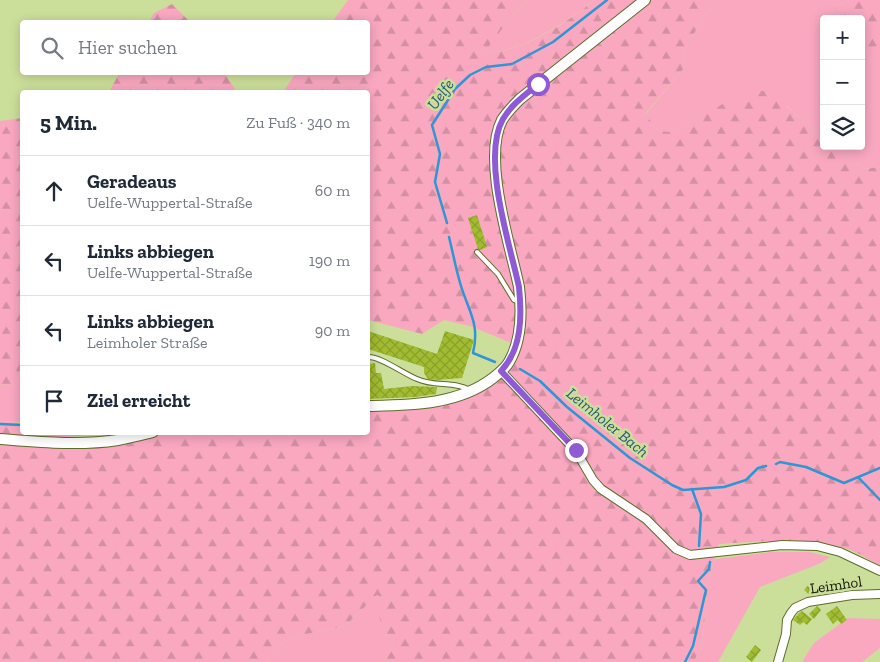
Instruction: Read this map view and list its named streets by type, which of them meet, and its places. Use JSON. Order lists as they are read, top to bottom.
{
  "streets": {
    "street": ["Leimhol"]
  },
  "water": ["Uelfe", "Leimholer Bach"],
  "page": {
    "map_buttons": ["+", "−"],
    "search": "Hier suchen",
    "heading": ["5 Min.", "Zu Fuß · 340 m"],
    "list": [
      ["Geradeaus", "Uelfe-Wuppertal-Straße", "60 m"],
      ["Links abbiegen", "Uelfe-Wuppertal-Straße", "190 m"],
      ["Links abbiegen", "Leimholer Straße", "90 m"],
      "Ziel erreicht"
    ]
  }
}
